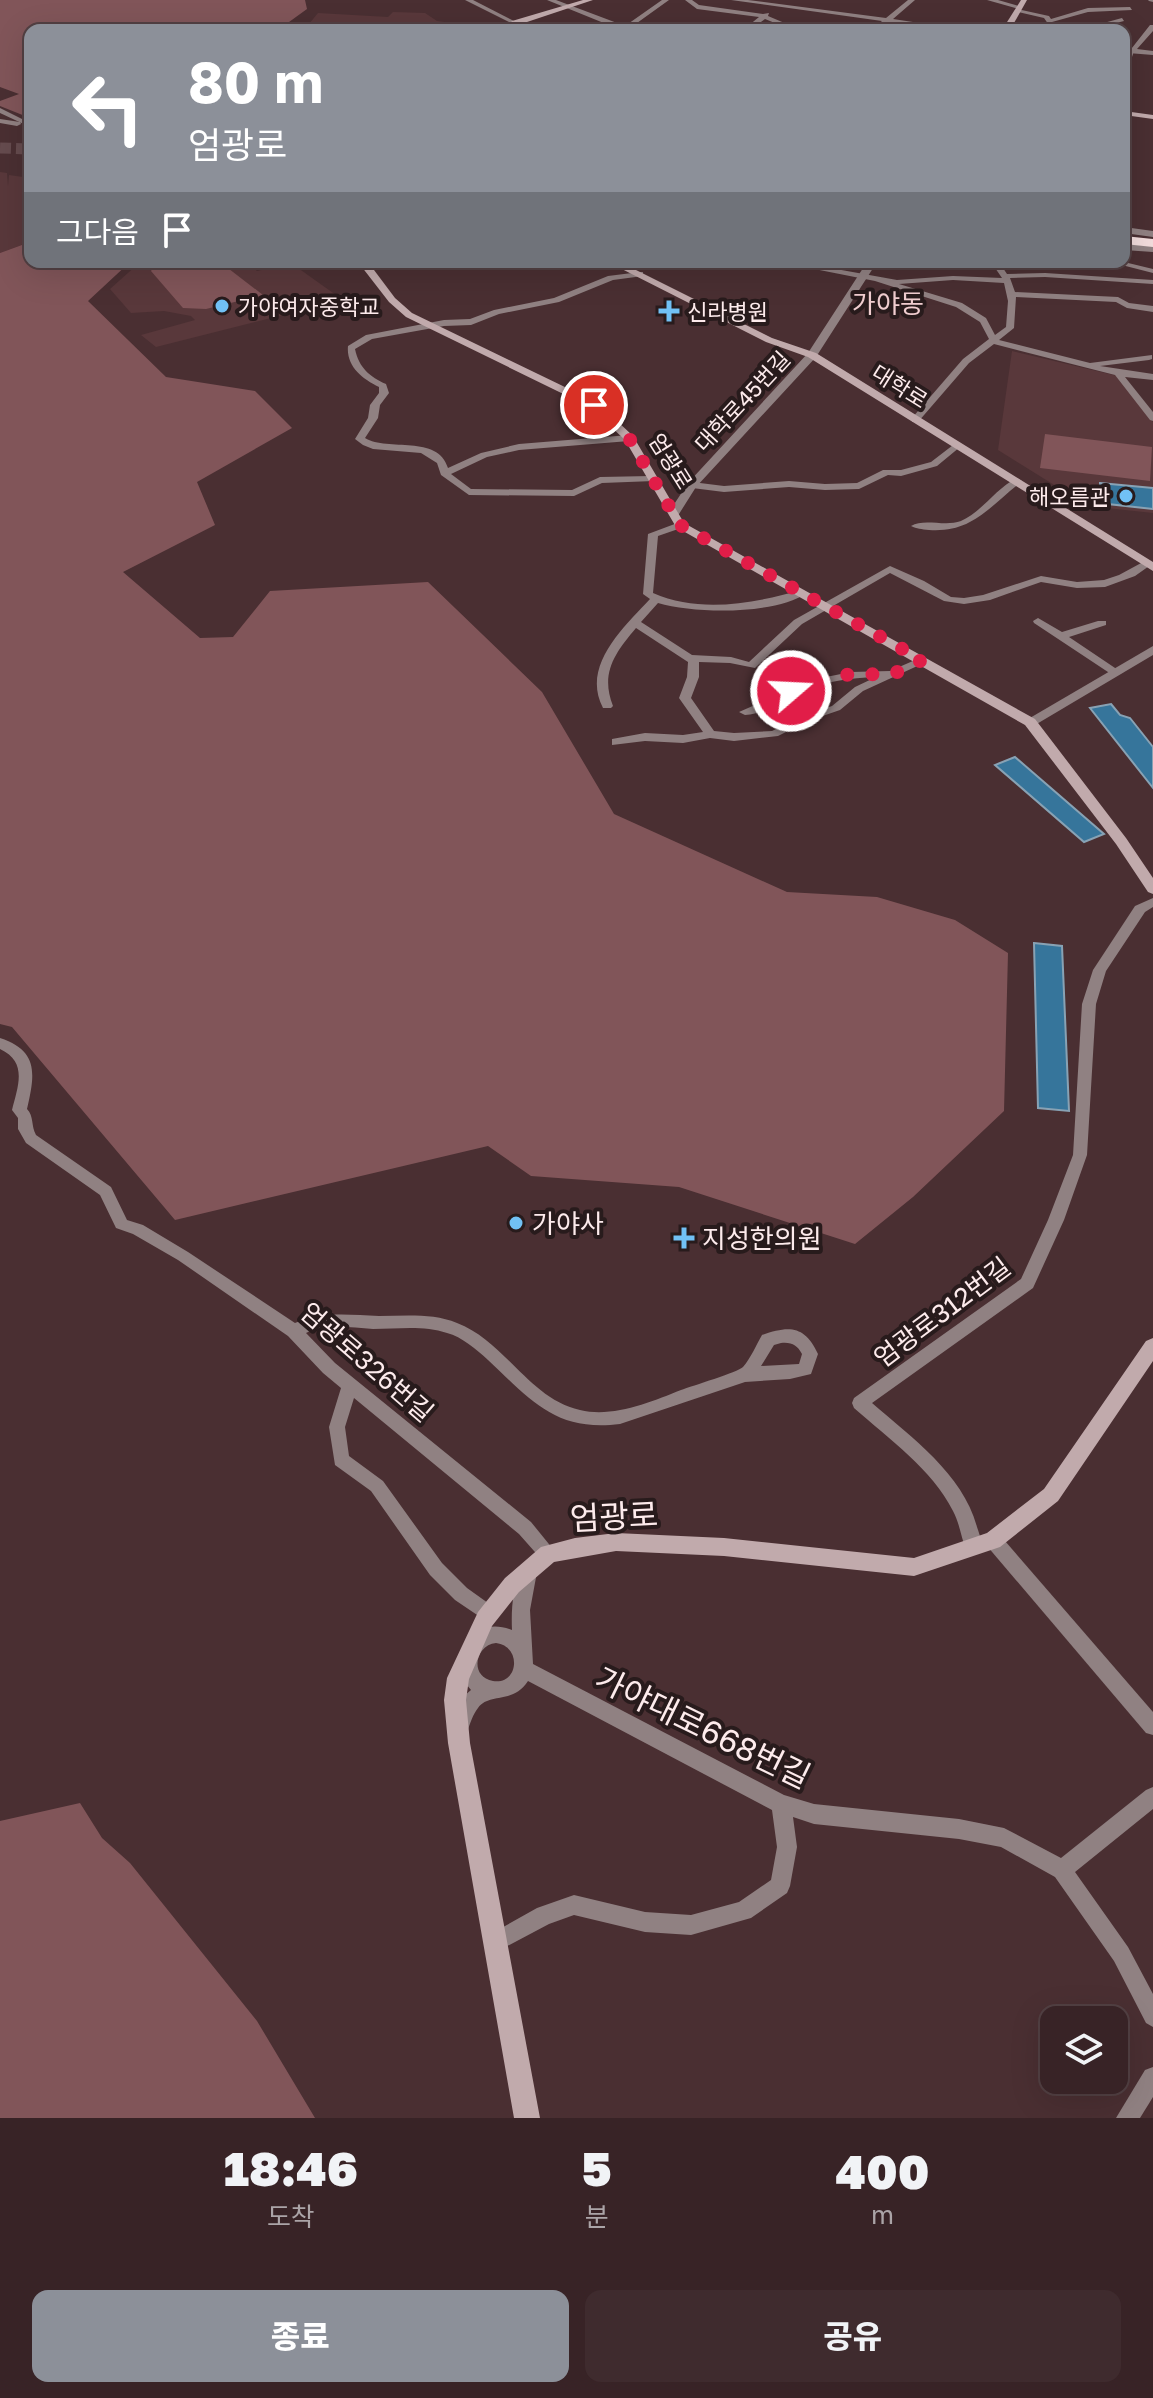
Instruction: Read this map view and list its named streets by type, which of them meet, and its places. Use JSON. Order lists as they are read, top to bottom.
{
  "streets": {
    "main road": ["대학로", "엄광로"],
    "street": [
      "대학로45번길",
      "엄광로312번길",
      "엄광로326번길",
      "가야대로668번길"
    ]
  },
  "crossings": [
    ["대학로", "대학로45번길"],
    ["대학로45번길", "엄광로"],
    ["엄광로", "엄광로312번길"],
    ["엄광로", "엄광로326번길"],
    ["엄광로", "가야대로668번길"]
  ],
  "districts": ["가야동"],
  "places": {
    "other": ["가야여자중학교", "해오름관", "가야사"],
    "health": ["신라병원", "지성한의원"]
  },
  "page": {
    "turn": ["80 m", "엄광로"],
    "then": "그다음",
    "eta": [
      "18:46",
      "도착",
      "5",
      "분",
      "400",
      "m"
    ],
    "buttons": ["종료", "공유"]
  }
}
